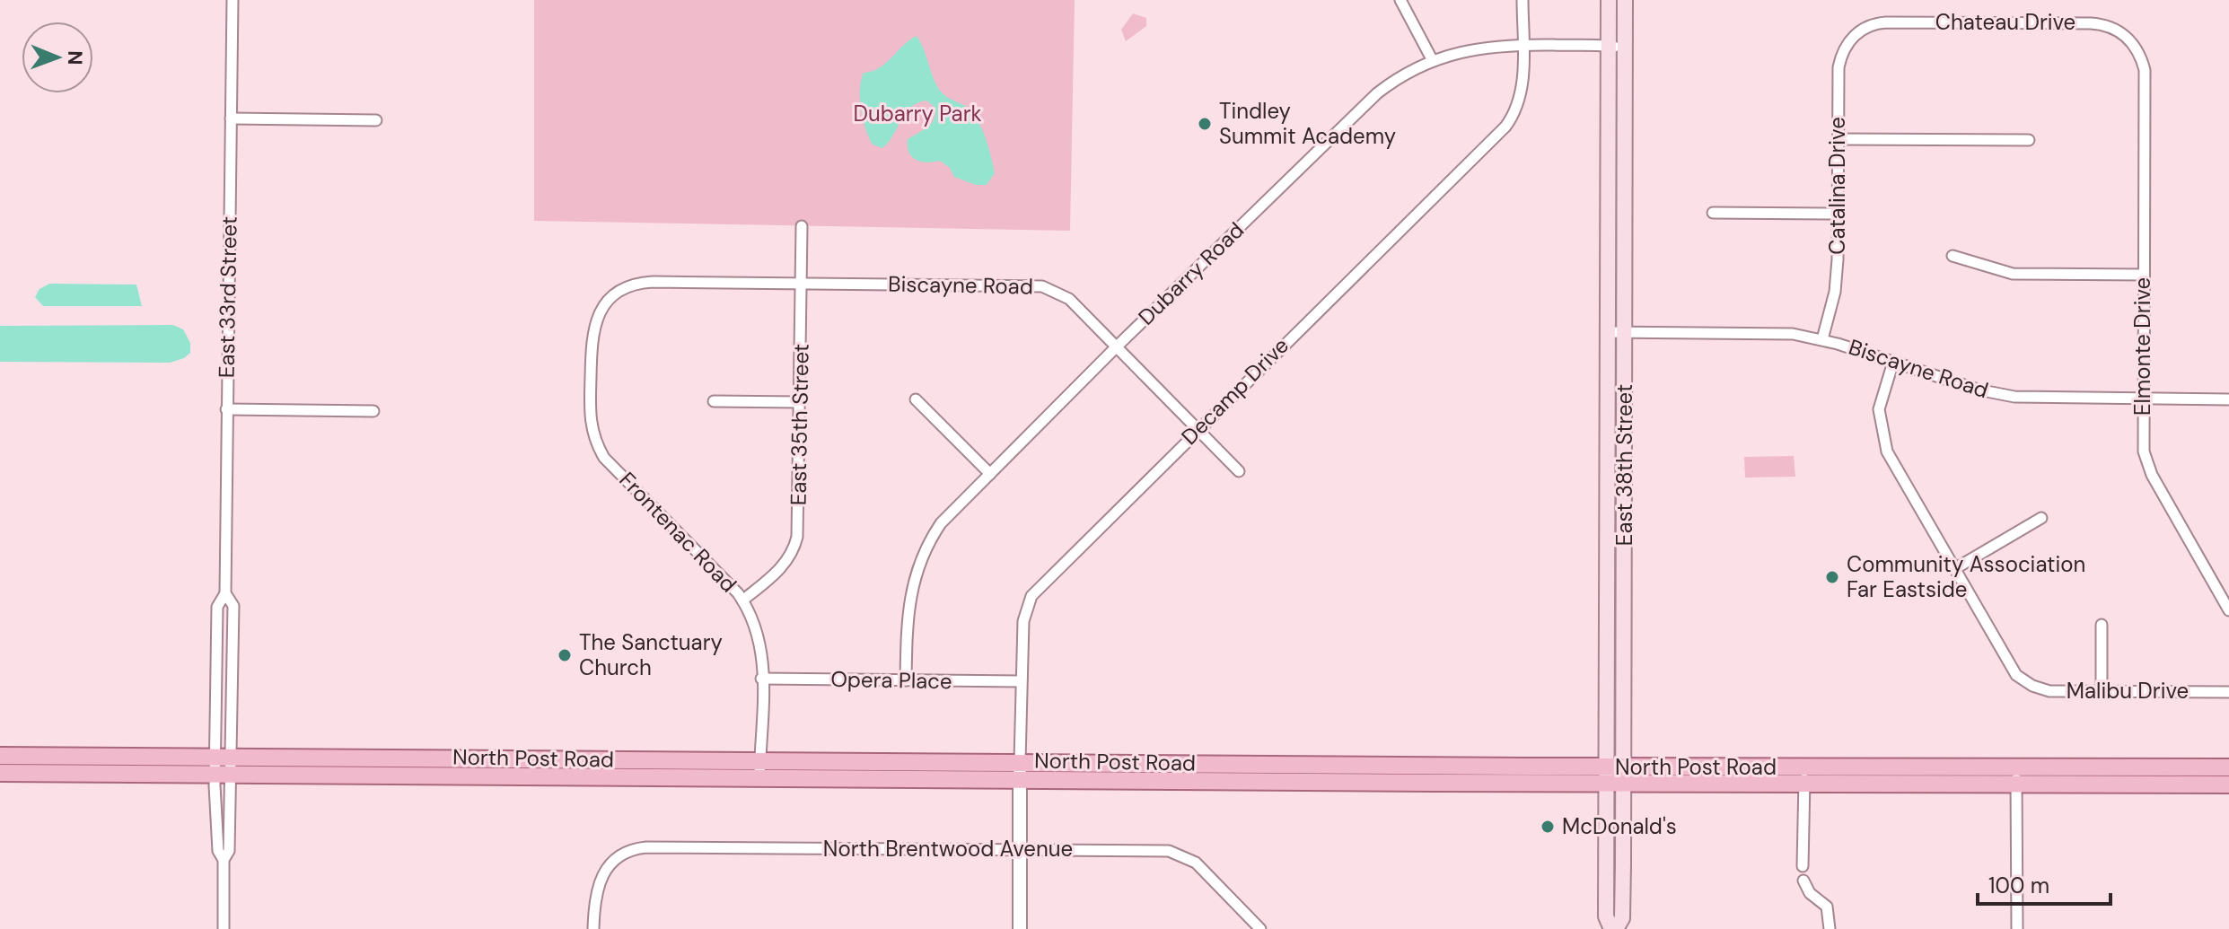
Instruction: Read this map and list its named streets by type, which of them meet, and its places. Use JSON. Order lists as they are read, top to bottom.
{
  "streets": {
    "main road": ["East 38th Street", "North Post Road"],
    "street": [
      "Chateau Drive",
      "Catalina Drive",
      "Dubarry Road",
      "Biscayne Road",
      "East 33rd Street",
      "Elmonte Drive",
      "Decamp Drive",
      "East 35th Street",
      "Frontenac Road",
      "Opera Place",
      "Malibu Drive",
      "North Brentwood Avenue"
    ]
  },
  "crossings": [
    ["Chateau Drive", "Catalina Drive"],
    ["Chateau Drive", "Elmonte Drive"],
    ["Catalina Drive", "Biscayne Road"],
    ["Dubarry Road", "Biscayne Road"],
    ["Dubarry Road", "Decamp Drive"],
    ["Dubarry Road", "East 38th Street"],
    ["Dubarry Road", "Opera Place"],
    ["Biscayne Road", "Elmonte Drive"],
    ["Biscayne Road", "Decamp Drive"],
    ["Biscayne Road", "East 35th Street"],
    ["Biscayne Road", "East 38th Street"],
    ["Biscayne Road", "Frontenac Road"],
    ["East 33rd Street", "North Post Road"],
    ["Decamp Drive", "Opera Place"],
    ["Decamp Drive", "North Post Road"],
    ["East 35th Street", "Frontenac Road"],
    ["East 38th Street", "North Post Road"],
    ["Frontenac Road", "Opera Place"],
    ["Frontenac Road", "North Post Road"]
  ],
  "parks": ["Dubarry Park"],
  "places": [
    "Tindley Summit Academy",
    "Community Association Far Eastside",
    "The Sanctuary Church",
    "McDonald's"
  ],
  "scale_bar": "100 m",
  "north": "right"
}
